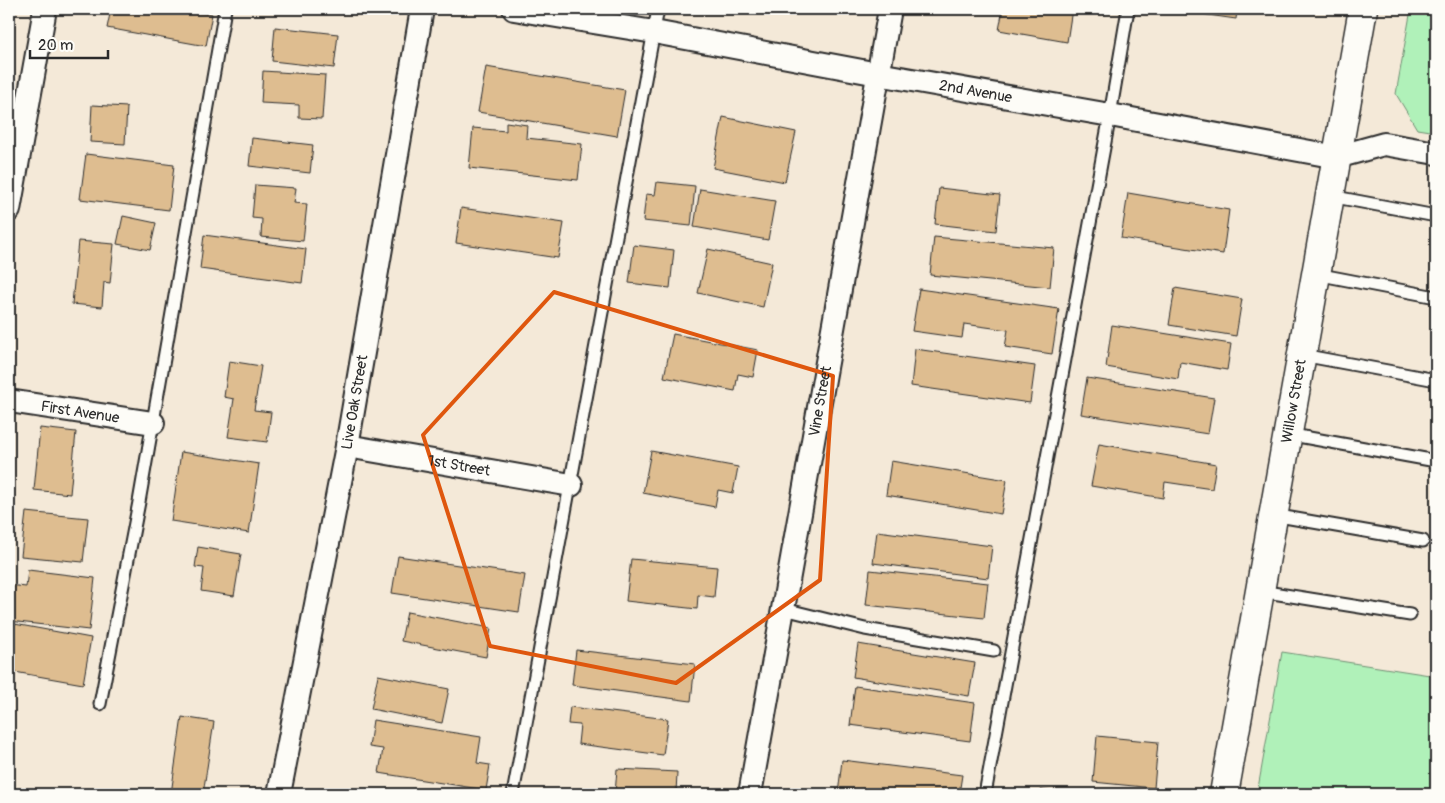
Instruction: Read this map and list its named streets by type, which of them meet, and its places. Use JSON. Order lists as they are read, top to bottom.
{
  "streets": {
    "street": [
      "2nd Avenue",
      "Willow Street",
      "Live Oak Street",
      "Vine Street",
      "First Avenue",
      "1st Street"
    ]
  },
  "crossings": [
    ["2nd Avenue", "Willow Street"],
    ["2nd Avenue", "Vine Street"],
    ["Live Oak Street", "1st Street"]
  ],
  "scale_bar": "20 m"
}
